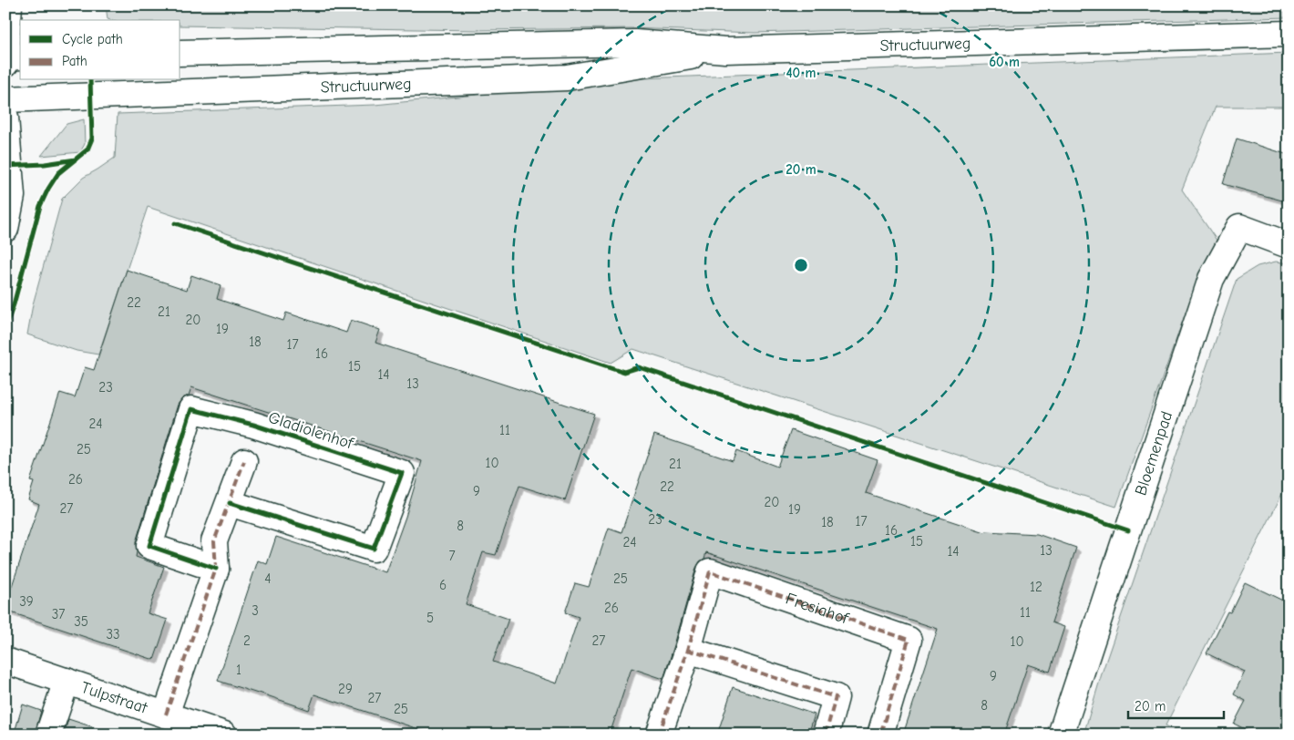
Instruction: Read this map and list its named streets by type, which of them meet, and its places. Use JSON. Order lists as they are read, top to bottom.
{
  "streets": {
    "street": [
      "Structuurweg",
      "Gladiolenhof",
      "Bloemenpad",
      "Fresiahof",
      "Tulpstraat"
    ]
  },
  "house_numbers": [
    "22",
    "21",
    "20",
    "19",
    "18",
    "17",
    "16",
    "15",
    "14",
    "13",
    "23",
    "24",
    "11",
    "25",
    "10",
    "21",
    "26",
    "22",
    "9",
    "20",
    "27",
    "19",
    "23",
    "17",
    "18",
    "8",
    "16",
    "15",
    "24",
    "13",
    "14",
    "7",
    "4",
    "25",
    "6",
    "12",
    "39",
    "26",
    "3",
    "11",
    "37",
    "5",
    "35",
    "33",
    "2",
    "27",
    "10",
    "1",
    "9",
    "29",
    "27",
    "8",
    "25"
  ],
  "legend": ["Cycle path", "Path"],
  "scale_bar": "20 m",
  "rings": ["60 m", "40 m", "20 m"]
}
